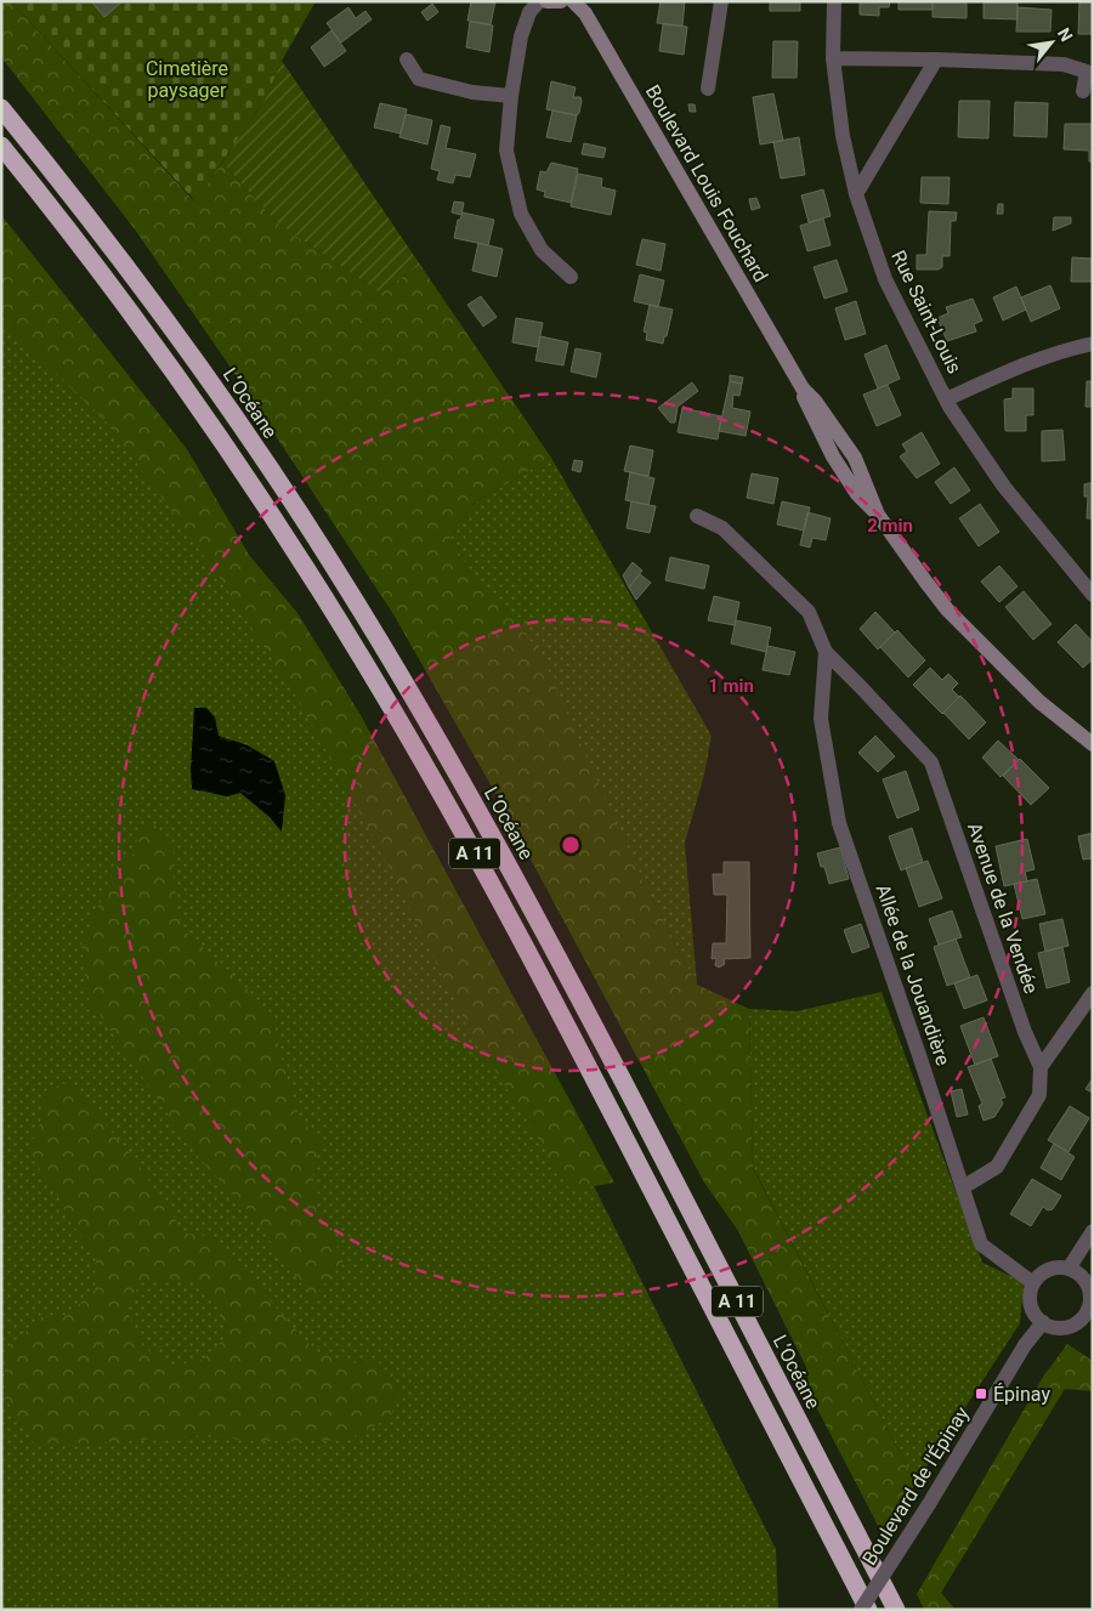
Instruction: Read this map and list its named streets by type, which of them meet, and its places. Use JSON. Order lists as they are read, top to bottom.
{
  "streets": {
    "highway": ["L’Océane", "A 11"],
    "main road": ["Boulevard Louis Fouchard"],
    "street": [
      "Rue Saint-Louis",
      "Avenue de la Vendée",
      "Allée de la Jouandière",
      "Boulevard de l'Épinay"
    ]
  },
  "crossings": [
    ["Avenue de la Vendée", "Allée de la Jouandière"],
    ["Allée de la Jouandière", "Boulevard de l'Épinay"]
  ],
  "parks": ["Cimetière paysager"],
  "places": {
    "transit": ["Épinay"]
  },
  "north": "top right",
  "rings": ["2 min", "1 min"]
}
